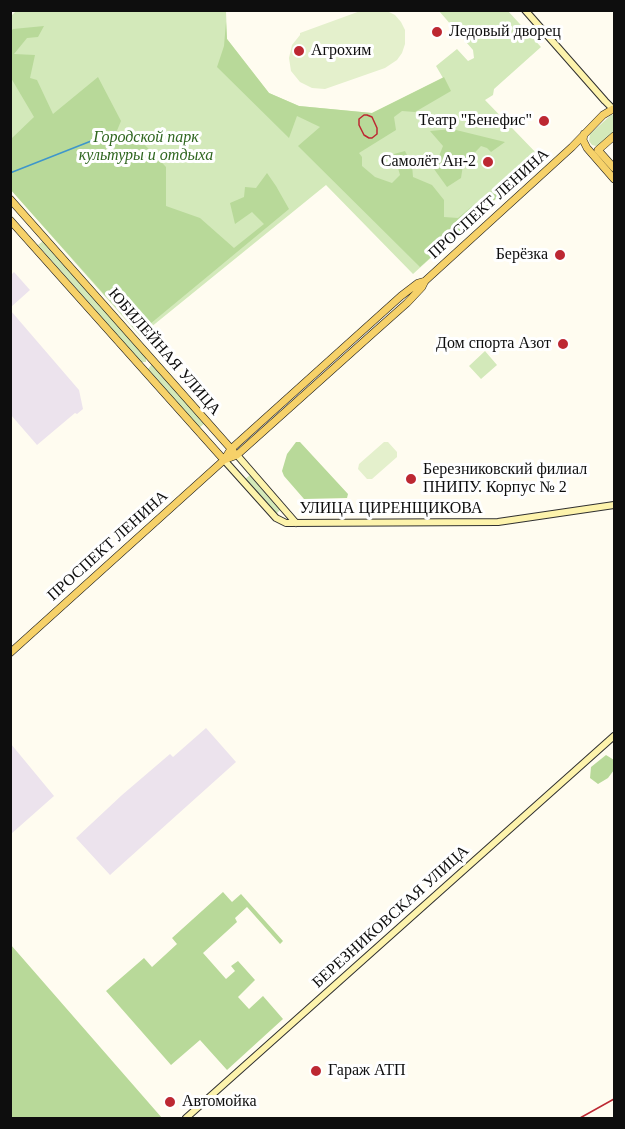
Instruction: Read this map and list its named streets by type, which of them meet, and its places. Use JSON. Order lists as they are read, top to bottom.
{
  "streets": {
    "main road": ["ПРОСПЕКТ ЛЕНИНА", "ЮБИЛЕЙНАЯ УЛИЦА"],
    "street": ["УЛИЦА ЦИРЕНЩИКОВА", "БЕРЕЗНИКОВСКАЯ УЛИЦА"]
  },
  "crossings": [
    ["ПРОСПЕКТ ЛЕНИНА", "ЮБИЛЕЙНАЯ УЛИЦА"],
    ["ПРОСПЕКТ ЛЕНИНА", "УЛИЦА ЦИРЕНЩИКОВА"],
    ["ЮБИЛЕЙНАЯ УЛИЦА", "УЛИЦА ЦИРЕНЩИКОВА"]
  ],
  "parks": ["Городской парк культуры и отдыха"],
  "places": [
    "Ледовый дворец",
    "Агрохим",
    "Театр \"Бенефис\"",
    "Самолёт Ан-2",
    "Берёзка",
    "Дом спорта Азот",
    "Березниковский филиал ПНИПУ. Корпус № 2",
    "Гараж АТП",
    "Автомойка"
  ]
}
